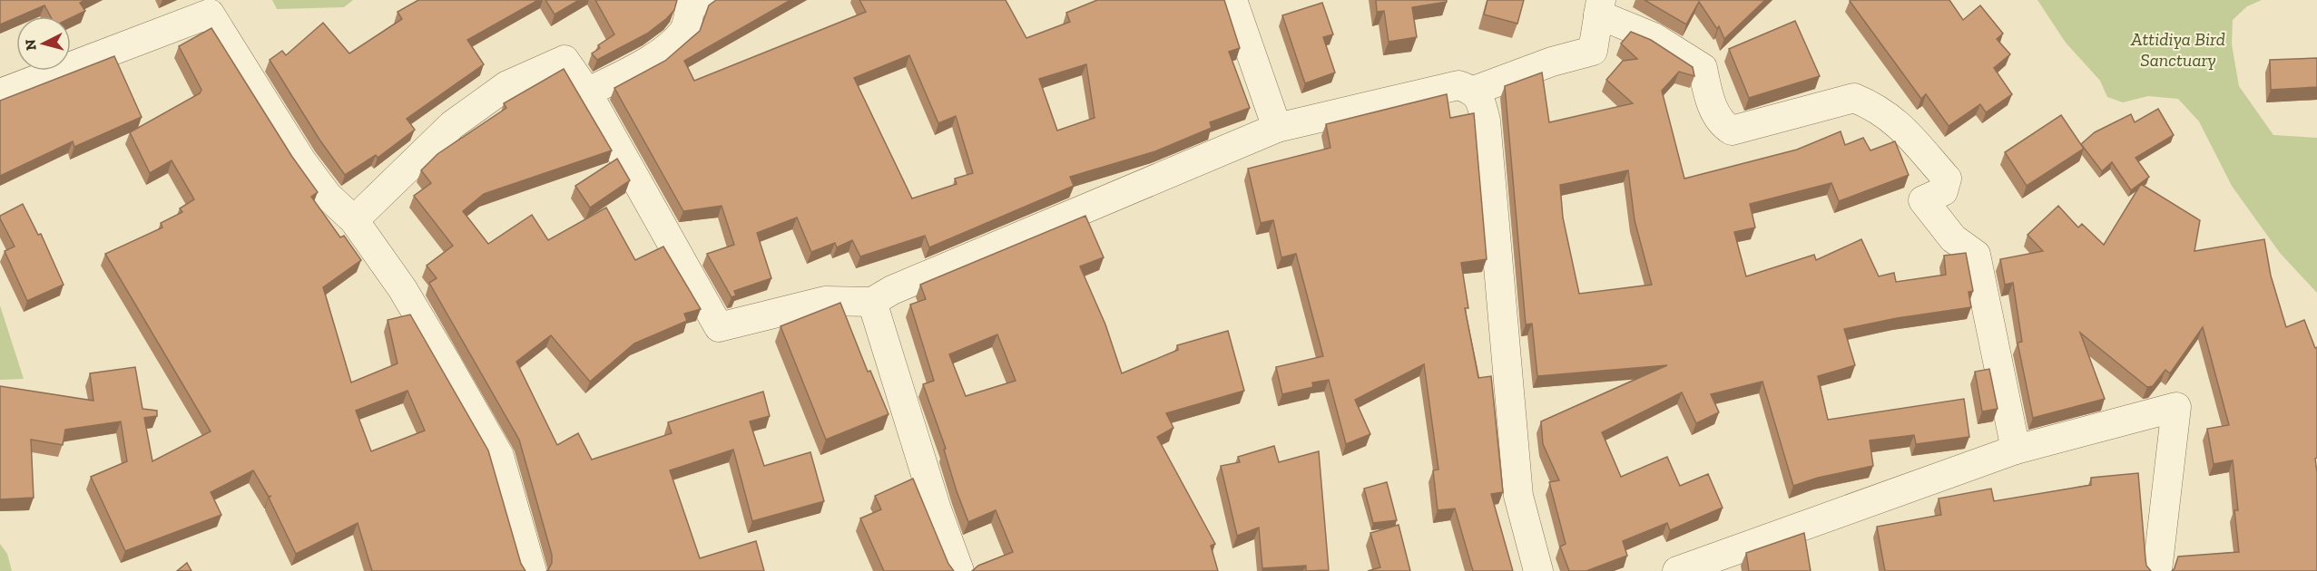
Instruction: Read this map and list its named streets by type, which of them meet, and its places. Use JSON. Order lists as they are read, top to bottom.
{
  "parks": ["Attidiya Bird Sanctuary"],
  "north": "left"
}
